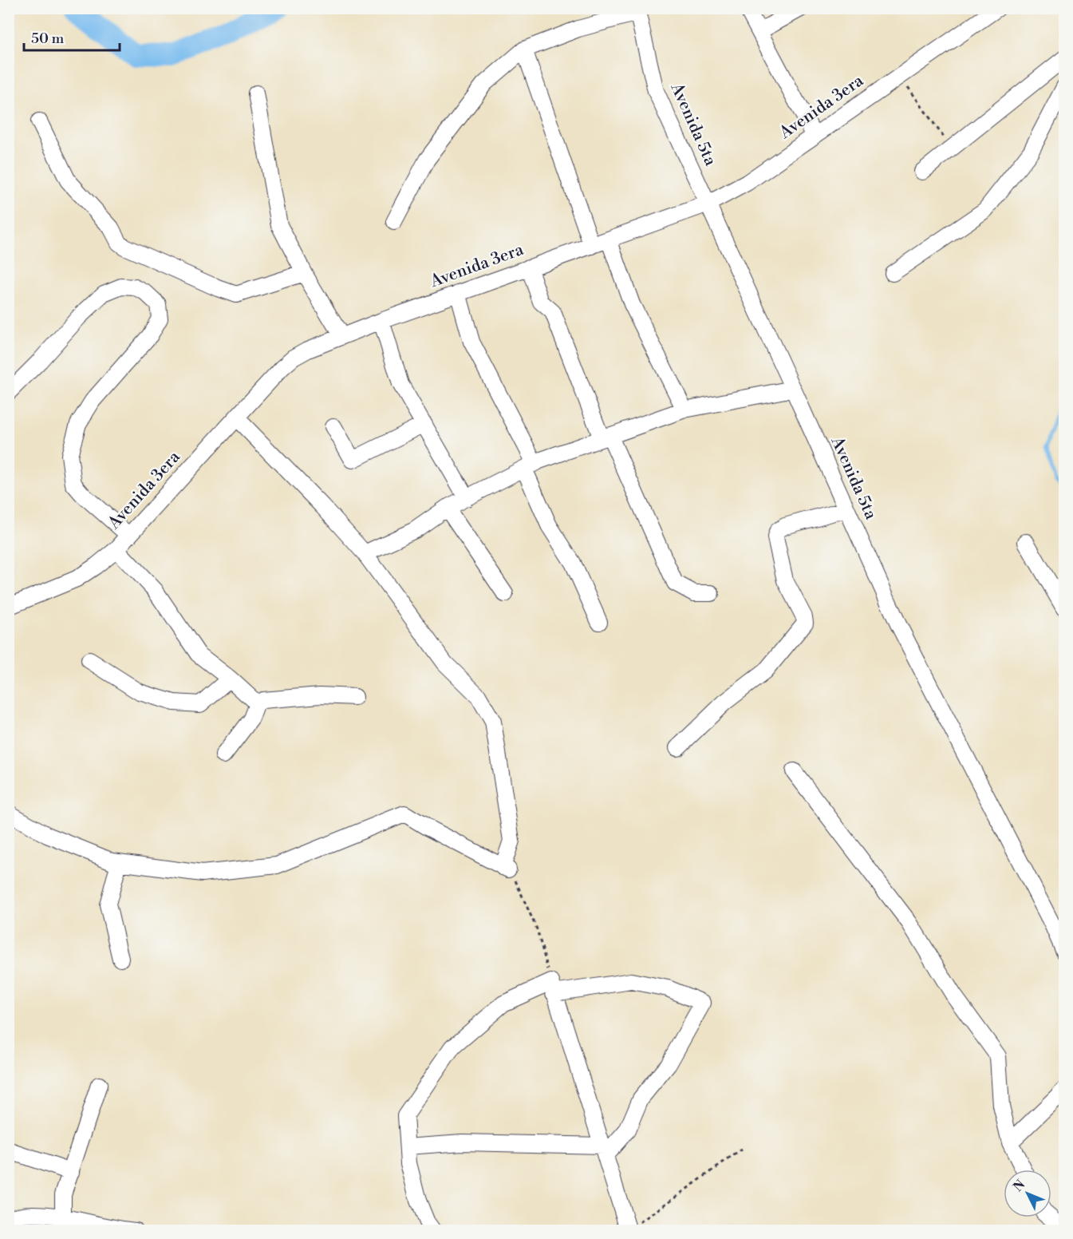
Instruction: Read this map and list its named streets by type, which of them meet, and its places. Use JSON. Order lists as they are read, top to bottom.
{
  "streets": {
    "street": ["Avenida 3era", "Avenida 5ta"]
  },
  "crossings": [
    ["Avenida 3era", "Avenida 5ta"]
  ],
  "scale_bar": "50 m",
  "north": "top left"
}
